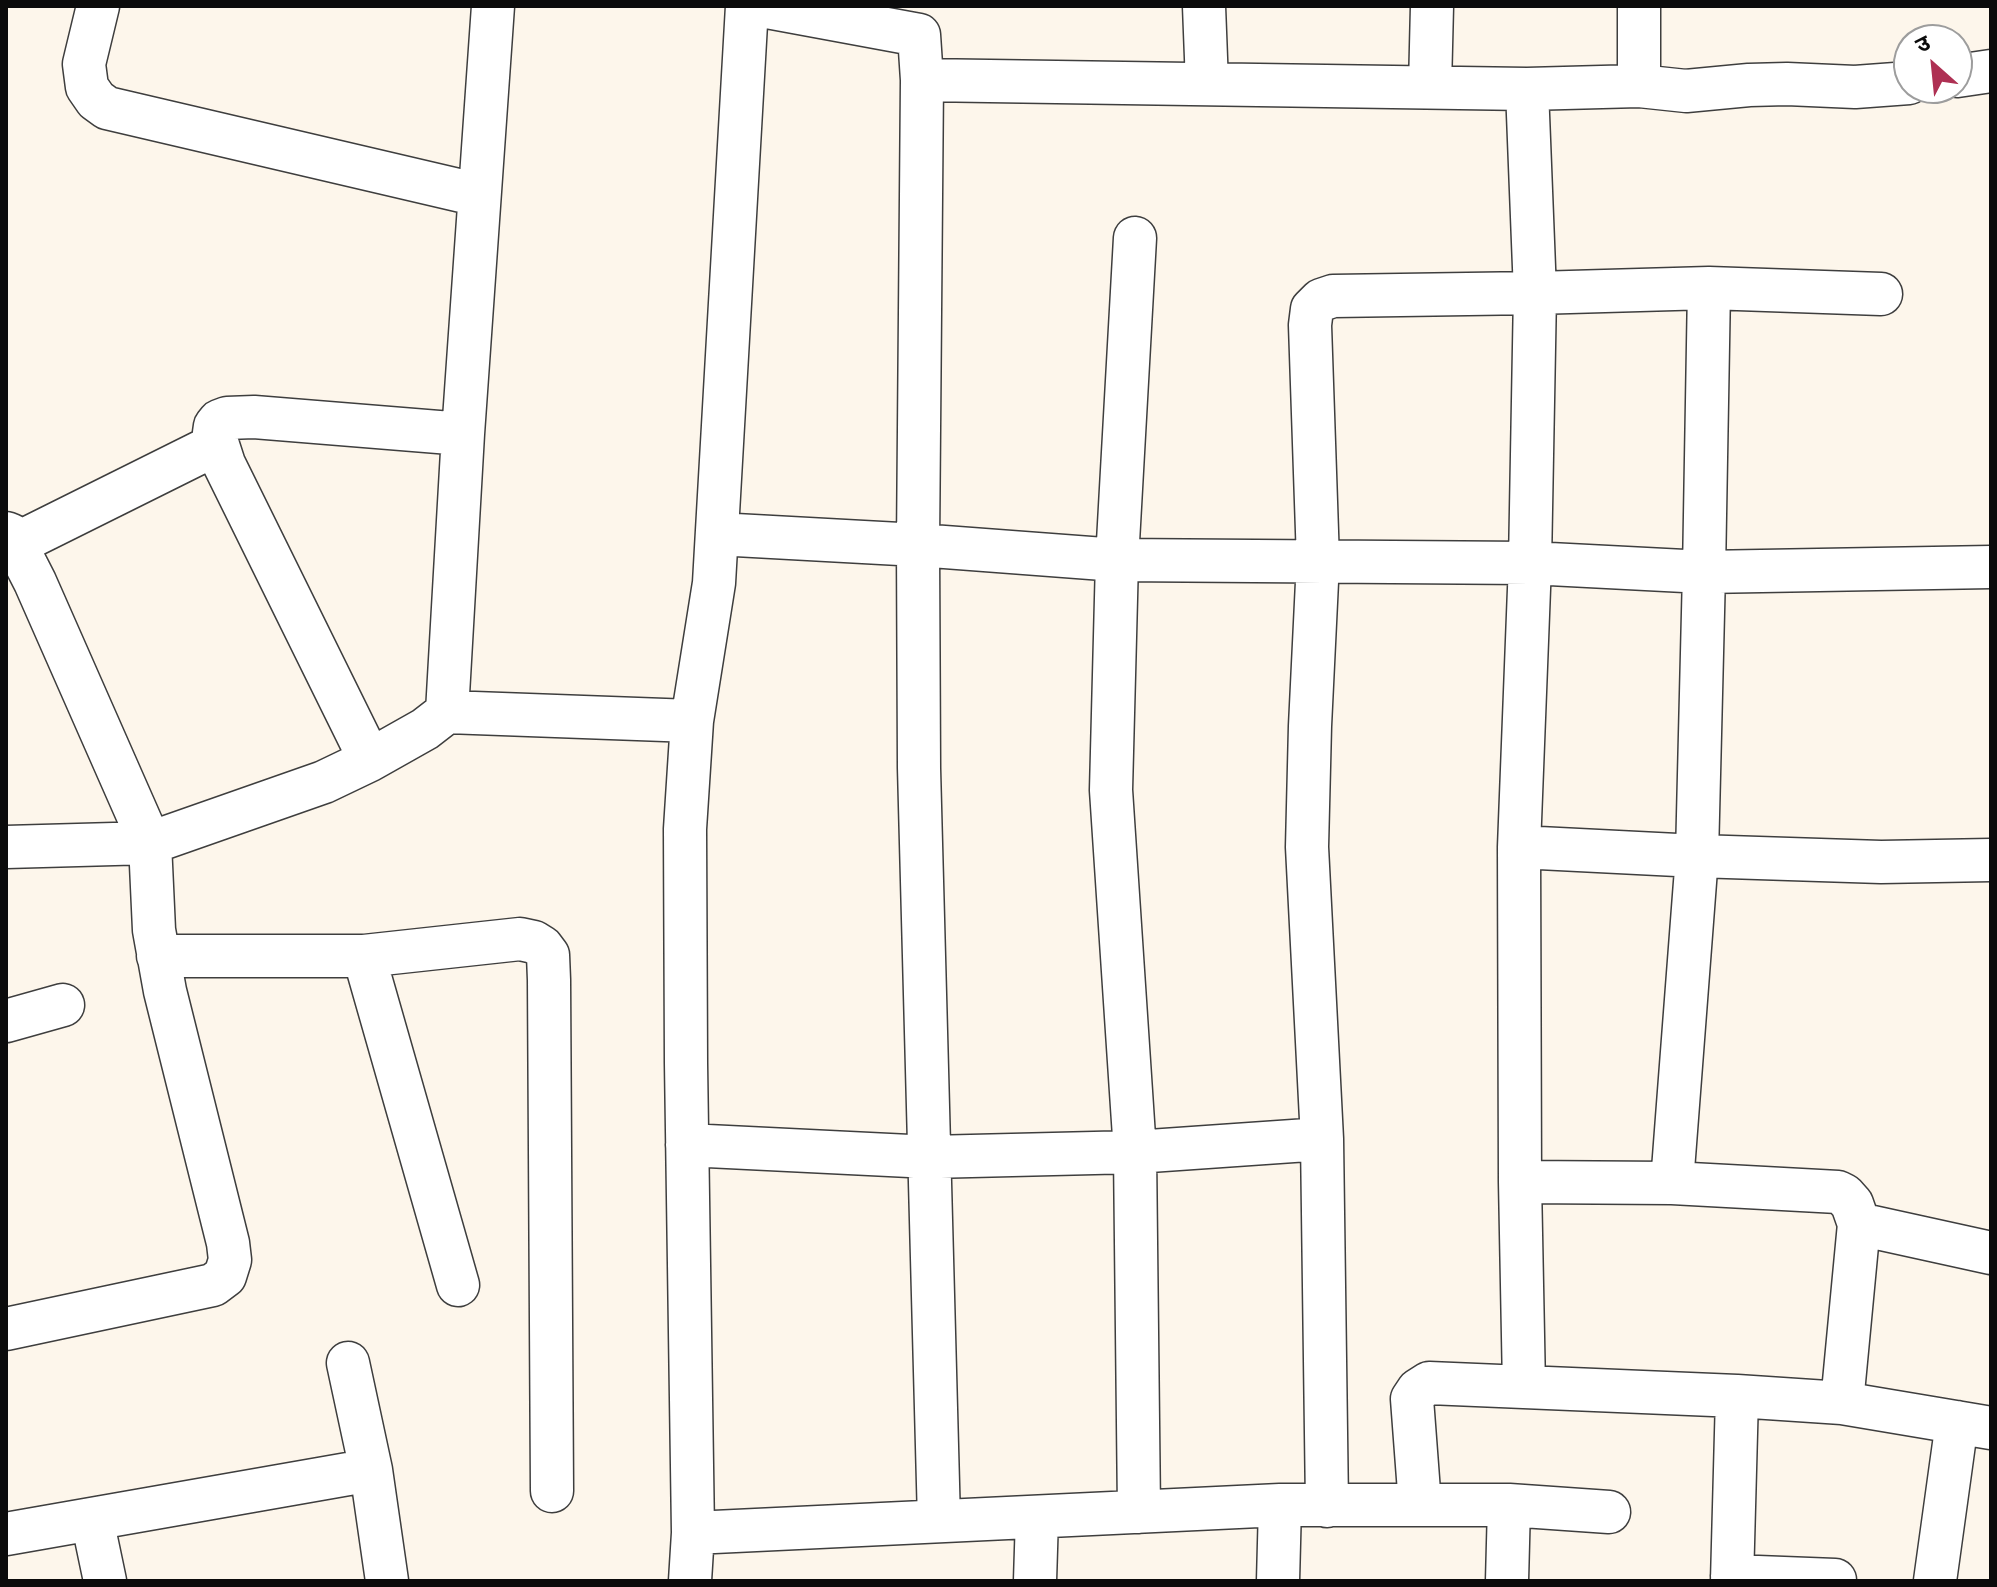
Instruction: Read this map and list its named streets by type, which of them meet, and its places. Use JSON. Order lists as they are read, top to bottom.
{
  "north": "top left"
}
